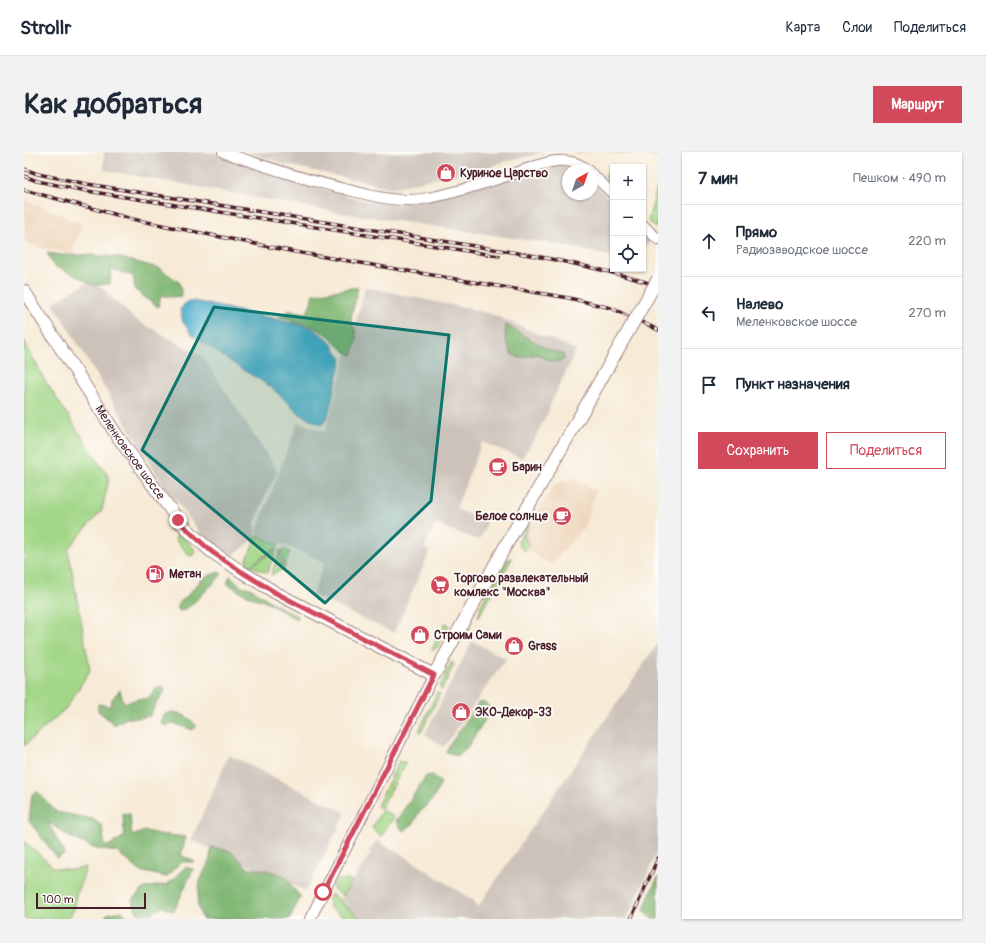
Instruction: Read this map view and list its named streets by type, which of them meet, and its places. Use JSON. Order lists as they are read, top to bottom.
{
  "streets": {
    "main road": ["Меленковское шоссе"]
  },
  "places": {
    "shop": [
      "Куриное Царство",
      "Строим Сами",
      "Grass",
      "ЭКО-Декор-33"
    ],
    "cafe": ["Барин", "Белое солнце"],
    "fuel station": ["Метан"],
    "supermarket": ["Торгово развлекательный комлекс \"Москва\""]
  },
  "scale_bar": "100 m",
  "north": "top right",
  "page": {
    "header": "Strollr",
    "nav": ["Карта", "Слои", "Поделиться"],
    "buttons": [
      "Маршрут",
      ["Сохранить", "Поделиться"]
    ],
    "title": "Как добраться",
    "heading": ["7 мин", "Пешком · 490 m"],
    "map_buttons": ["+", "−"],
    "list": [
      ["Прямо", "Радиозаводское шоссе", "220 m"],
      ["Налево", "Меленковское шоссе", "270 m"],
      "Пункт назначения"
    ],
    "scale": "100 m"
  }
}
